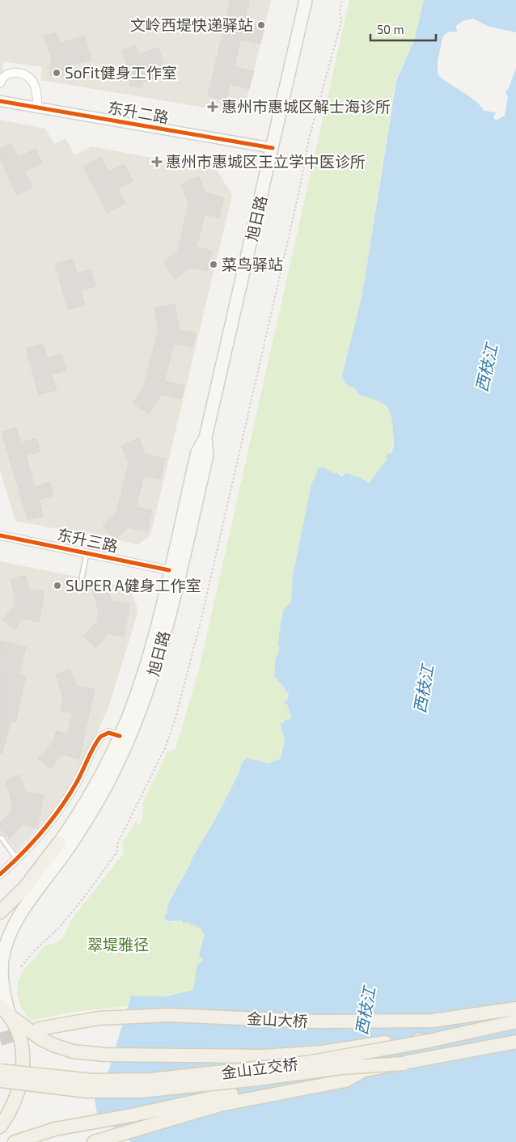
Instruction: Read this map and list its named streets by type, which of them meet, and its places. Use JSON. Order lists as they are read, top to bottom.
{
  "streets": {
    "main road": ["旭日路", "金山大桥", "金山立交桥"],
    "street": ["东升二路", "东升三路"]
  },
  "crossings": [
    ["东升二路", "旭日路"],
    ["旭日路", "东升三路"]
  ],
  "water": ["西枝江"],
  "parks": ["翠堤雅径"],
  "places": {
    "other": [
      "文岭西堤快递驿站",
      "SoFit健身工作室",
      "菜鸟驿站",
      "SUPER A健身工作室"
    ],
    "health": ["惠州市惠城区解士海诊所", "惠州市惠城区王立学中医诊所"]
  },
  "scale_bar": "50 m"
}
